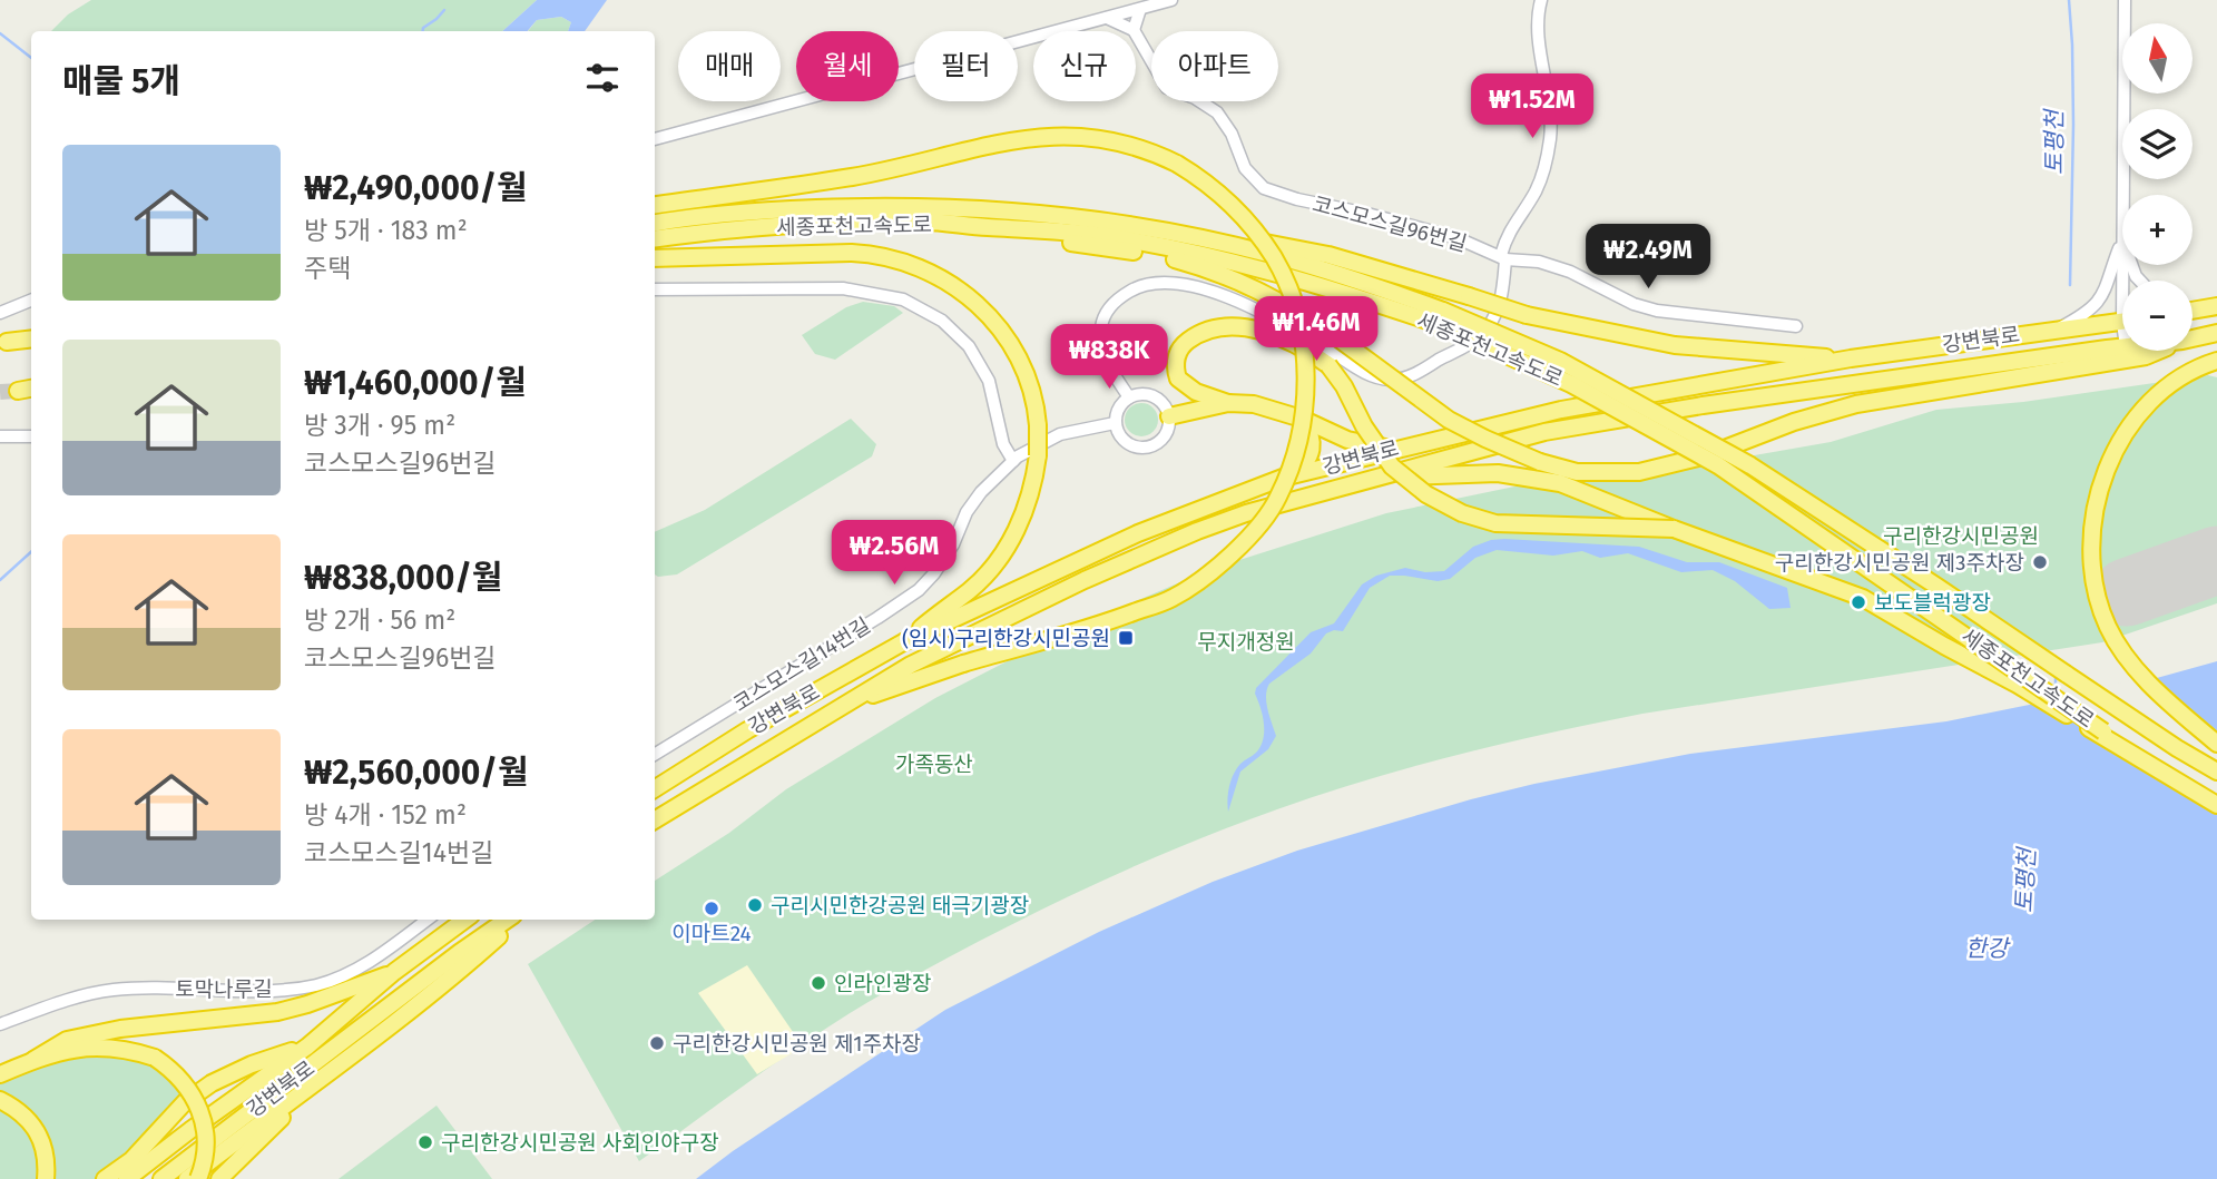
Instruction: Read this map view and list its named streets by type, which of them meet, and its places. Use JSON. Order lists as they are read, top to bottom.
{
  "streets": {
    "highway": ["세종포천고속도로", "강변북로"],
    "street": ["코스모스길96번길", "코스모스길14번길", "토막나루길"]
  },
  "water": ["토평천", "한강"],
  "parks": ["구리한강시민공원", "무지개정원", "가족동산"],
  "places": {
    "other": [
      "구리한강시민공원 제3주차장",
      "보도블럭광장",
      "구리시민한강공원 태극기광장",
      "이마트24",
      "인라인광장",
      "구리한강시민공원 제1주차장",
      "구리한강시민공원 사회인야구장"
    ],
    "transit": ["(임시)구리한강시민공원"]
  },
  "north": "top",
  "page": {
    "map_buttons": ["+", "−"],
    "chip": [
      "매매",
      "월세",
      "필터",
      "신규",
      "아파트"
    ],
    "heading": "매물 5개",
    "price": [
      "₩1.52M",
      "₩2.49M",
      "₩1.46M",
      "₩838K",
      "₩2.56M"
    ],
    "list": [
      {
        "name": "₩2,490,000/월",
        "note": "방 5개 · 183 m² · 주택"
      },
      {
        "name": "₩1,460,000/월",
        "note": "방 3개 · 95 m² · 코스모스길96번길"
      },
      {
        "name": "₩838,000/월",
        "note": "방 2개 · 56 m² · 코스모스길96번길"
      },
      {
        "name": "₩2,560,000/월",
        "note": "방 4개 · 152 m² · 코스모스길14번길"
      }
    ]
  }
}
